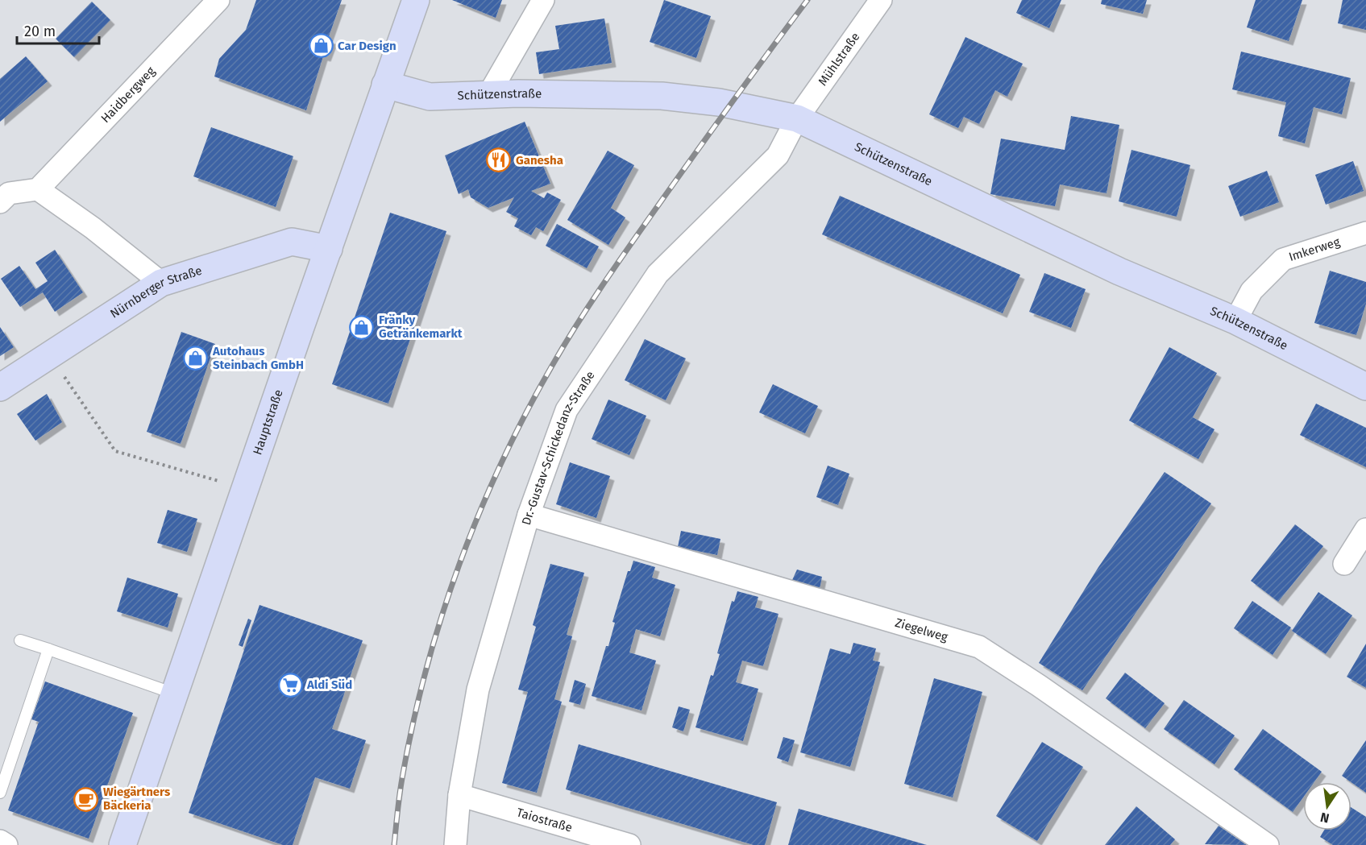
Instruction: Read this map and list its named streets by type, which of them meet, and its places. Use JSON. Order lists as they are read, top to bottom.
{
  "streets": {
    "street": [
      "Mühlstraße",
      "Haidbergweg",
      "Schützenstraße",
      "Imkerweg",
      "Nürnberger Straße",
      "Hauptstraße",
      "Dr.-Gustav-Schickedanz-Straße",
      "Ziegelweg",
      "Taiostraße"
    ]
  },
  "crossings": [
    ["Mühlstraße", "Schützenstraße"],
    ["Mühlstraße", "Dr.-Gustav-Schickedanz-Straße"],
    ["Schützenstraße", "Imkerweg"],
    ["Schützenstraße", "Hauptstraße"],
    ["Schützenstraße", "Dr.-Gustav-Schickedanz-Straße"],
    ["Nürnberger Straße", "Hauptstraße"],
    ["Dr.-Gustav-Schickedanz-Straße", "Ziegelweg"],
    ["Dr.-Gustav-Schickedanz-Straße", "Taiostraße"]
  ],
  "places": {
    "shop": ["Car Design", "Fränky Getränkemarkt", "Autohaus Steinbach GmbH"],
    "restaurant": ["Ganesha"],
    "supermarket": ["Aldi Süd"],
    "cafe": ["Wiegärtners Bäckeria"]
  },
  "scale_bar": "20 m",
  "north": "bottom"
}
